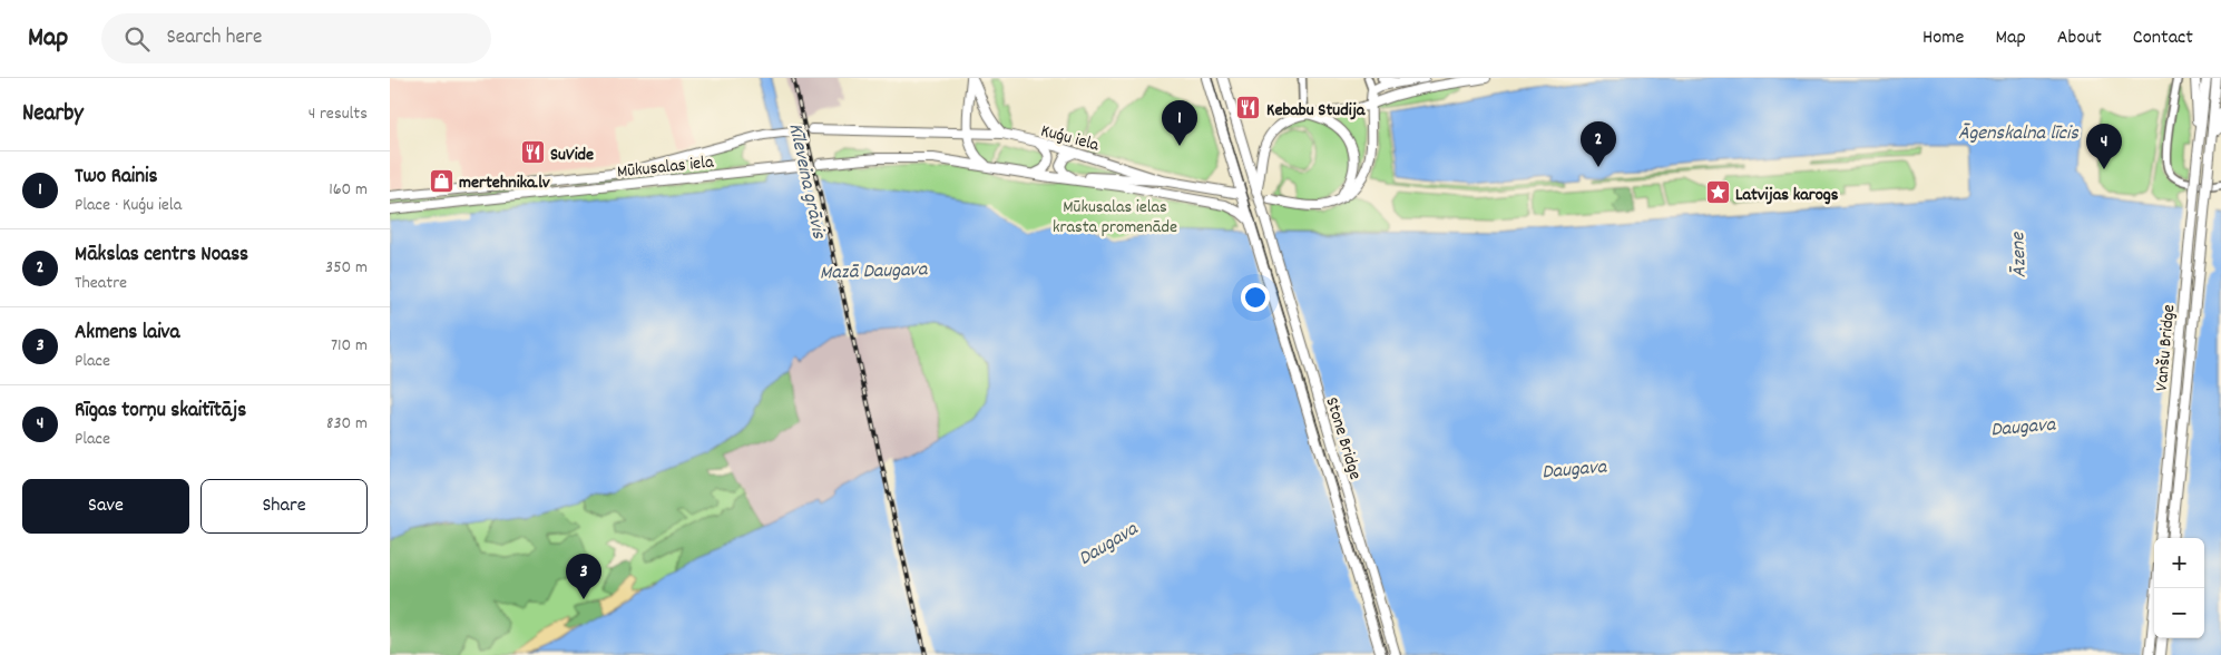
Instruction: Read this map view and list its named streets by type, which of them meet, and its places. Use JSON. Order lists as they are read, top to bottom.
{
  "streets": {
    "main road": [
      "Kuģu iela",
      "Mūkusalas iela",
      "Vanšu Bridge",
      "Stone Bridge"
    ]
  },
  "crossings": [
    ["Kuģu iela", "Mūkusalas iela"],
    ["Kuģu iela", "Stone Bridge"]
  ],
  "water": [
    "Āgenskalna līcis",
    "Kīleveina grāvis",
    "Āzene",
    "Mazā Daugava",
    "Daugava"
  ],
  "parks": ["Mūkusalas ielas krasta promenāde"],
  "places": {
    "restaurant": ["Kebabu Studija", "SuVide"],
    "shop": ["mertehnika.lv"],
    "place": ["Latvijas karogs"]
  },
  "page": {
    "header": "Map",
    "search": "Search here",
    "nav": [
      "Home",
      "Map",
      "About",
      "Contact"
    ],
    "heading": ["Nearby", "4 results"],
    "pins": [
      "1",
      "2",
      "4",
      "3"
    ],
    "list": [
      {
        "mark": "1",
        "name": "Two Rainis",
        "note": "Place · Kuģu iela",
        "value": "160 m"
      },
      {
        "mark": "2",
        "name": "Mākslas centrs Noass",
        "note": "Theatre",
        "value": "350 m"
      },
      {
        "mark": "3",
        "name": "Akmens laiva",
        "note": "Place",
        "value": "710 m"
      },
      {
        "mark": "4",
        "name": "Rīgas torņu skaitītājs",
        "note": "Place",
        "value": "830 m"
      }
    ],
    "buttons": ["Save", "Share"],
    "map_buttons": ["+", "−"]
  }
}
